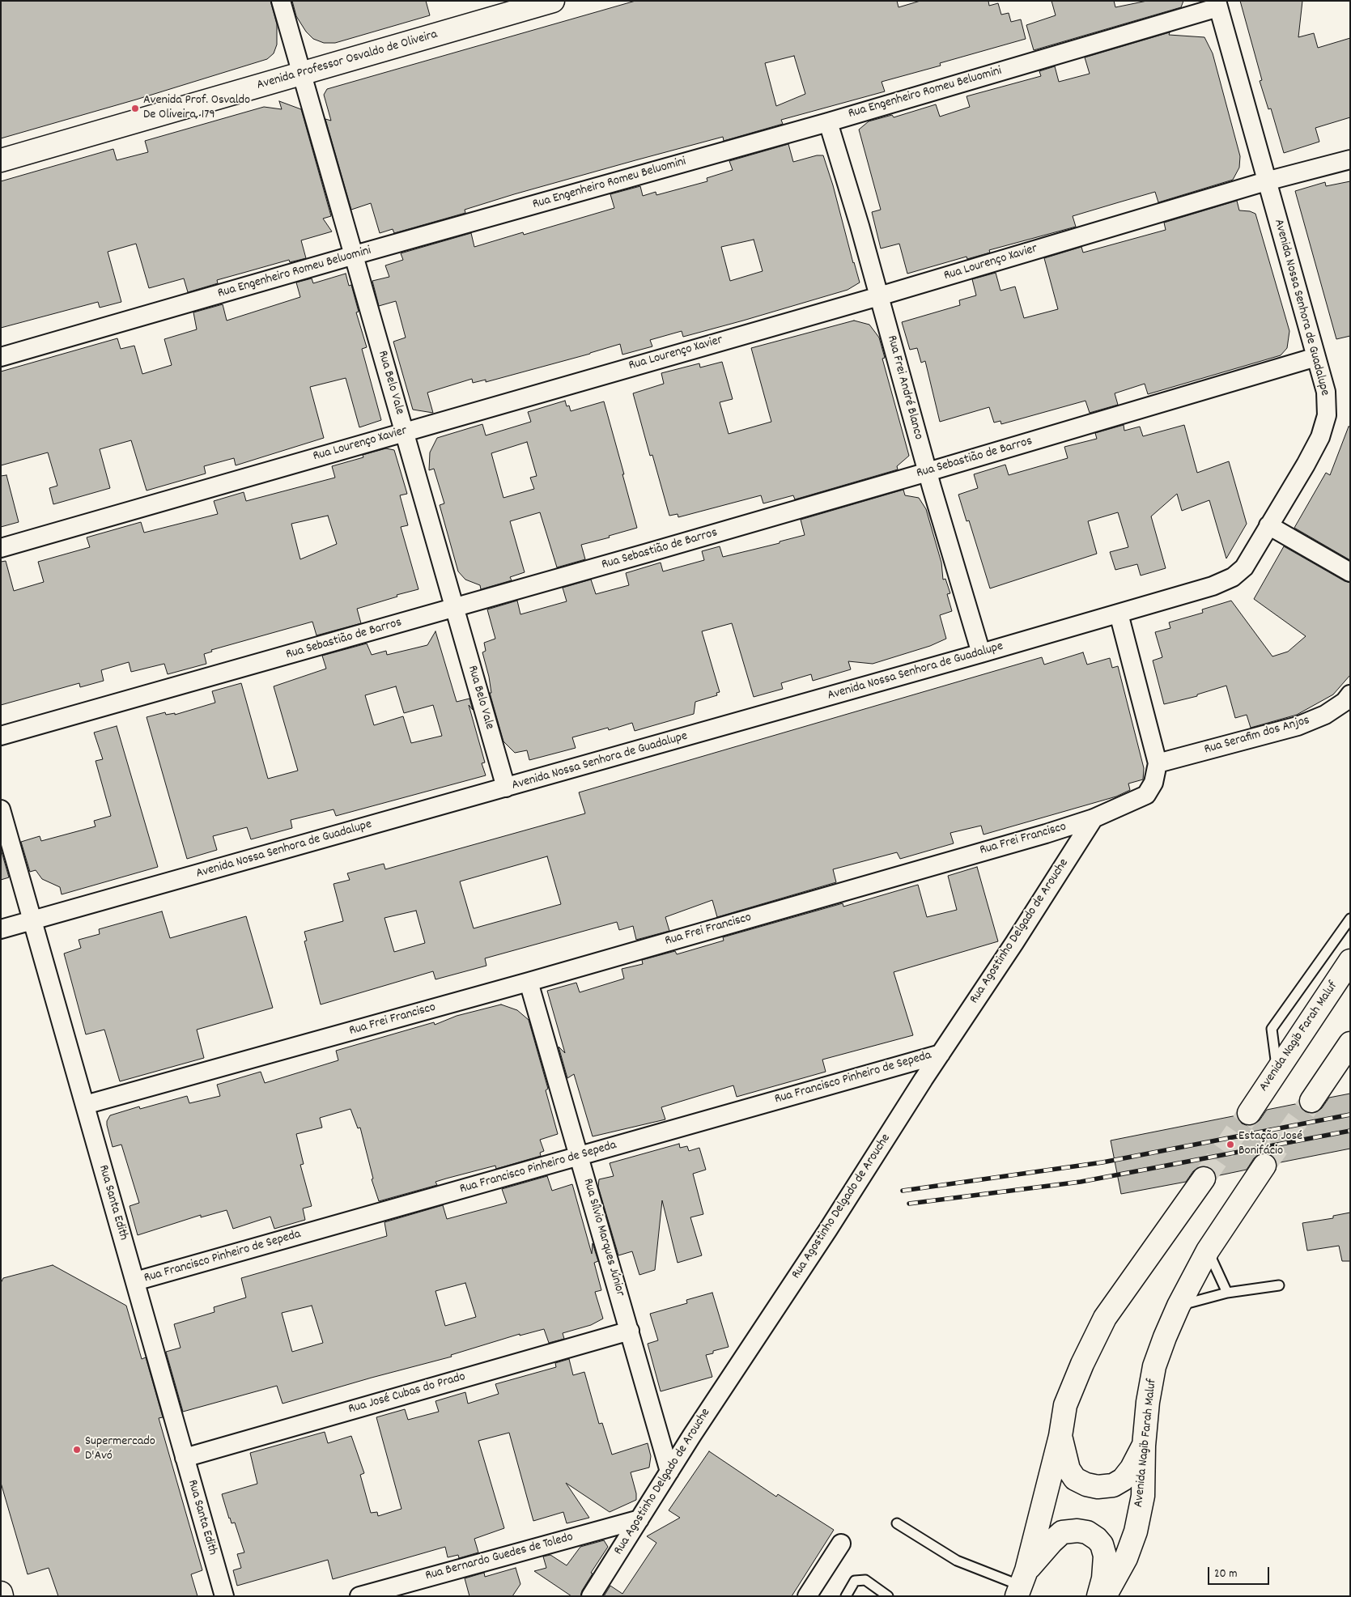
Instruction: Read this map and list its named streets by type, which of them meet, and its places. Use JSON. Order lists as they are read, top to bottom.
{
  "streets": {
    "main road": ["Avenida Professor Osvaldo de Oliveira", "Avenida Nagib Farah Maluf"],
    "street": [
      "Rua Engenheiro Romeu Beluomini",
      "Rua Lourenço Xavier",
      "Avenida Nossa Senhora de Guadalupe",
      "Rua Belo Vale",
      "Rua Frei André Blanco",
      "Rua Sebastião de Barros",
      "Rua Serafim dos Anjos",
      "Rua Frei Francisco",
      "Rua Agostinho Delgado de Arouche",
      "Rua Francisco Pinheiro de Sepeda",
      "Rua Santa Edith",
      "Rua Sílvio Marques Júnior",
      "Rua José Cubas do Prado",
      "Rua Bernardo Guedes de Toledo"
    ]
  },
  "crossings": [
    ["Avenida Professor Osvaldo de Oliveira", "Rua Belo Vale"],
    ["Rua Engenheiro Romeu Beluomini", "Avenida Nossa Senhora de Guadalupe"],
    ["Rua Engenheiro Romeu Beluomini", "Rua Belo Vale"],
    ["Rua Engenheiro Romeu Beluomini", "Rua Frei André Blanco"],
    ["Rua Lourenço Xavier", "Avenida Nossa Senhora de Guadalupe"],
    ["Rua Lourenço Xavier", "Rua Belo Vale"],
    ["Rua Lourenço Xavier", "Rua Frei André Blanco"],
    ["Avenida Nossa Senhora de Guadalupe", "Rua Belo Vale"],
    ["Avenida Nossa Senhora de Guadalupe", "Rua Frei André Blanco"],
    ["Avenida Nossa Senhora de Guadalupe", "Rua Sebastião de Barros"],
    ["Avenida Nossa Senhora de Guadalupe", "Rua Frei Francisco"],
    ["Avenida Nossa Senhora de Guadalupe", "Rua Santa Edith"],
    ["Rua Belo Vale", "Rua Sebastião de Barros"],
    ["Rua Frei André Blanco", "Rua Sebastião de Barros"],
    ["Rua Serafim dos Anjos", "Rua Frei Francisco"],
    ["Rua Frei Francisco", "Rua Agostinho Delgado de Arouche"],
    ["Rua Frei Francisco", "Rua Santa Edith"],
    ["Rua Frei Francisco", "Rua Sílvio Marques Júnior"],
    ["Rua Agostinho Delgado de Arouche", "Rua Francisco Pinheiro de Sepeda"],
    ["Rua Agostinho Delgado de Arouche", "Rua Sílvio Marques Júnior"],
    ["Rua Agostinho Delgado de Arouche", "Rua Bernardo Guedes de Toledo"],
    ["Rua Francisco Pinheiro de Sepeda", "Rua Santa Edith"],
    ["Rua Francisco Pinheiro de Sepeda", "Rua Sílvio Marques Júnior"],
    ["Rua Santa Edith", "Rua José Cubas do Prado"],
    ["Rua Sílvio Marques Júnior", "Rua José Cubas do Prado"]
  ],
  "places": ["Avenida Prof. Osvaldo De Oliveira, 179", "Estação José Bonifácio", "Supermercado D'Avó"],
  "scale_bar": "20 m"
}
